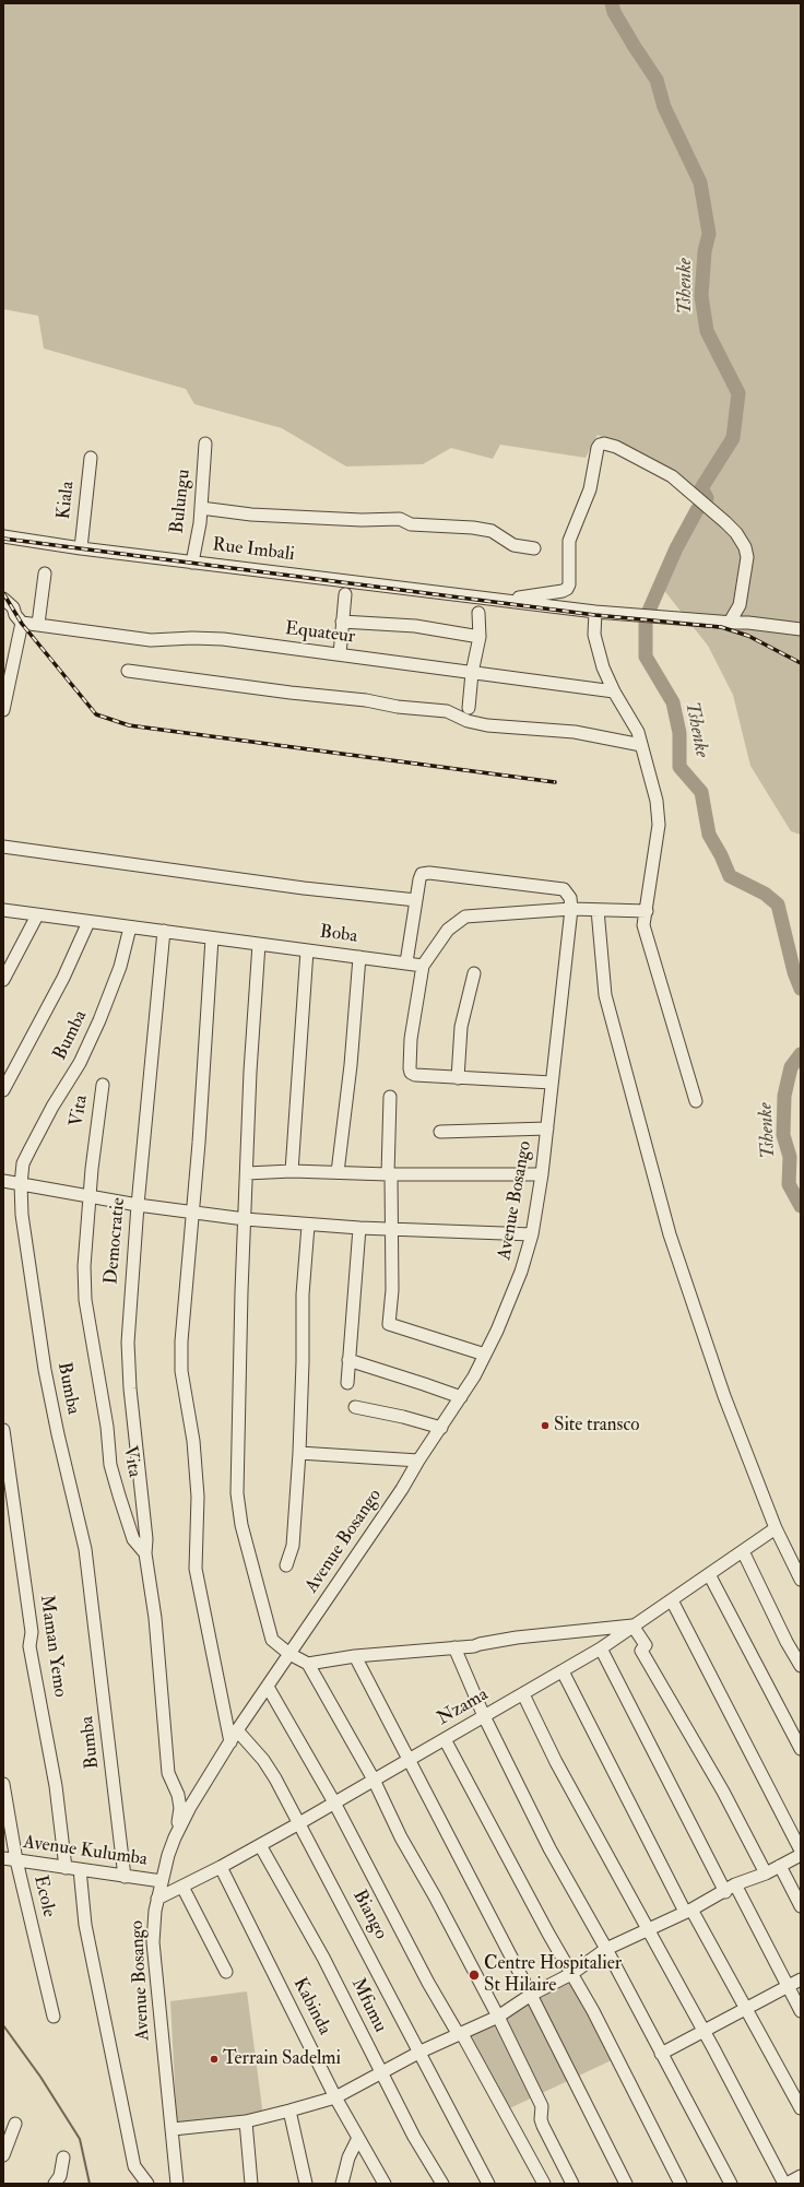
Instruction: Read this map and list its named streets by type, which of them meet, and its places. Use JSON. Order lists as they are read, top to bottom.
{
  "streets": {
    "street": [
      "Kiala",
      "Bulungu",
      "Rue Imbali",
      "Equateur",
      "Boba",
      "Bumba",
      "Vita",
      "Avenue Bosango",
      "Democratie",
      "Maman Yemo",
      "Nzama",
      "Avenue Kulumba",
      "Ecole",
      "Biango",
      "Mfumu",
      "Kabinda"
    ]
  },
  "crossings": [
    ["Kiala", "Rue Imbali"],
    ["Bulungu", "Rue Imbali"],
    ["Boba", "Bumba"],
    ["Boba", "Democratie"],
    ["Bumba", "Avenue Kulumba"],
    ["Vita", "Avenue Bosango"],
    ["Vita", "Democratie"],
    ["Avenue Bosango", "Nzama"],
    ["Avenue Bosango", "Avenue Kulumba"],
    ["Avenue Bosango", "Biango"],
    ["Maman Yemo", "Avenue Kulumba"],
    ["Nzama", "Biango"],
    ["Nzama", "Mfumu"],
    ["Nzama", "Kabinda"],
    ["Avenue Kulumba", "Ecole"]
  ],
  "water": ["Tshenke"],
  "places": ["Site transco", "Centre Hospitalier St Hilaire", "Terrain Sadelmi"]
}
